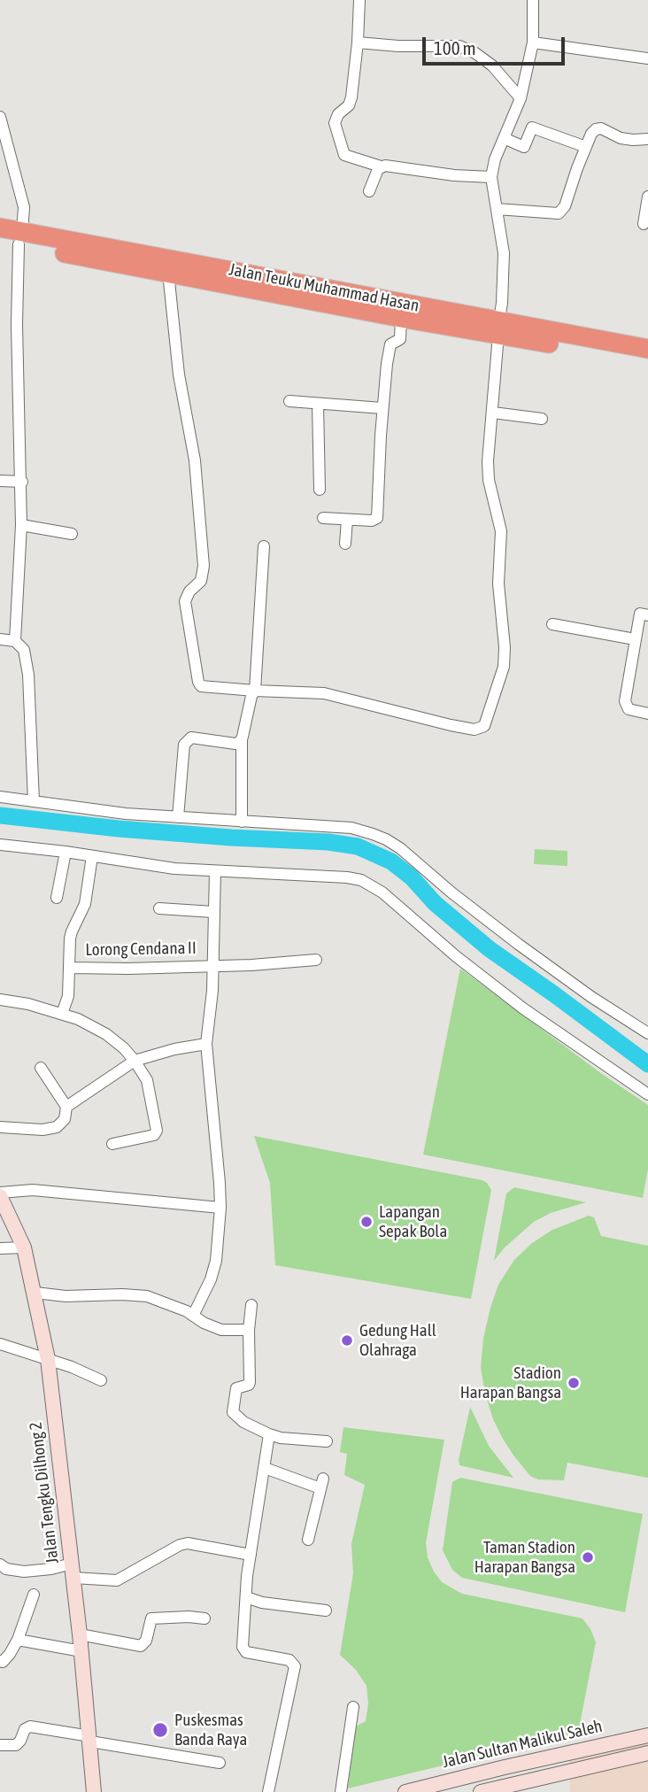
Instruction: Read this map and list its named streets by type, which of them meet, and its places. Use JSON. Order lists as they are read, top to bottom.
{
  "streets": {
    "highway": ["Jalan Teuku Muhammad Hasan"],
    "street": ["Lorong Cendana II", "Jalan Tengku Dilhong 2", "Jalan Sultan Malikul Saleh"]
  },
  "places": [
    "Lapangan Sepak Bola",
    "Gedung Hall Olahraga",
    "Stadion Harapan Bangsa",
    "Taman Stadion Harapan Bangsa",
    "Puskesmas Banda Raya"
  ],
  "scale_bar": "100 m"
}
